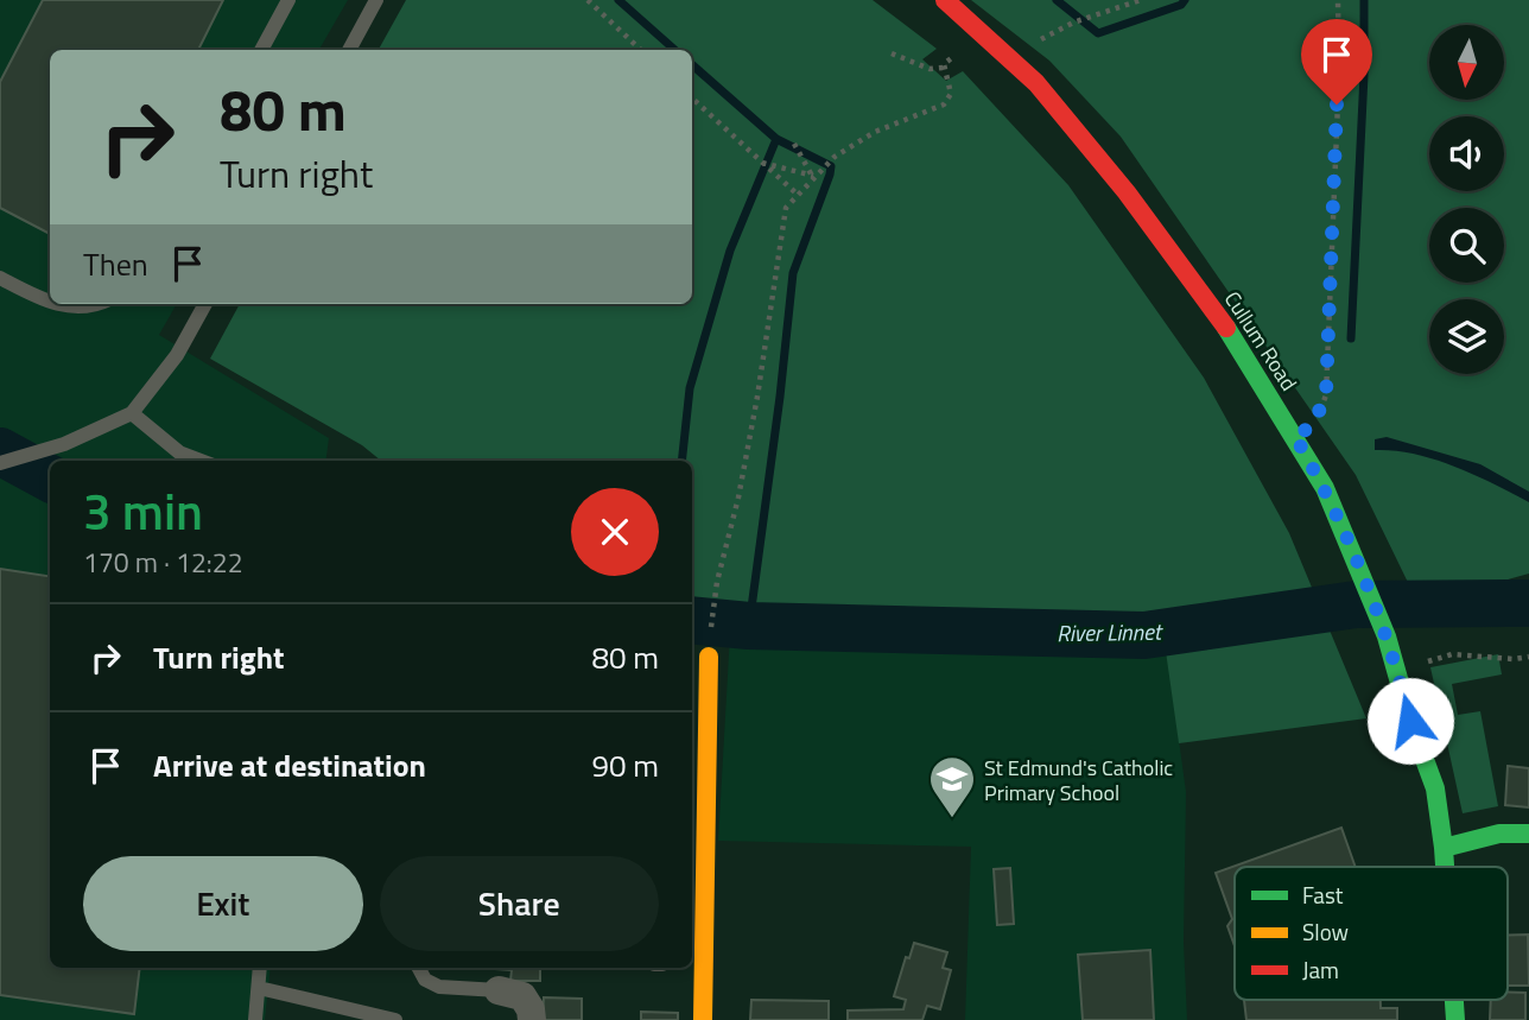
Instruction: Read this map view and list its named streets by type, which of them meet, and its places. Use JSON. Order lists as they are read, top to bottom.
{
  "streets": {
    "main road": ["Cullum Road"]
  },
  "water": ["River Linnet"],
  "places": {
    "school or university": ["St Edmund's Catholic Primary School"]
  },
  "legend": ["Fast", "Slow", "Jam"],
  "north": "bottom",
  "page": {
    "turn": ["80 m", "Turn right"],
    "then": "Then",
    "heading": ["3 min", "170 m · 12:22"],
    "list": [
      {
        "name": "Turn right",
        "value": "80 m"
      },
      {
        "name": "Arrive at destination",
        "value": "90 m"
      }
    ],
    "buttons": ["Exit", "Share"]
  }
}
